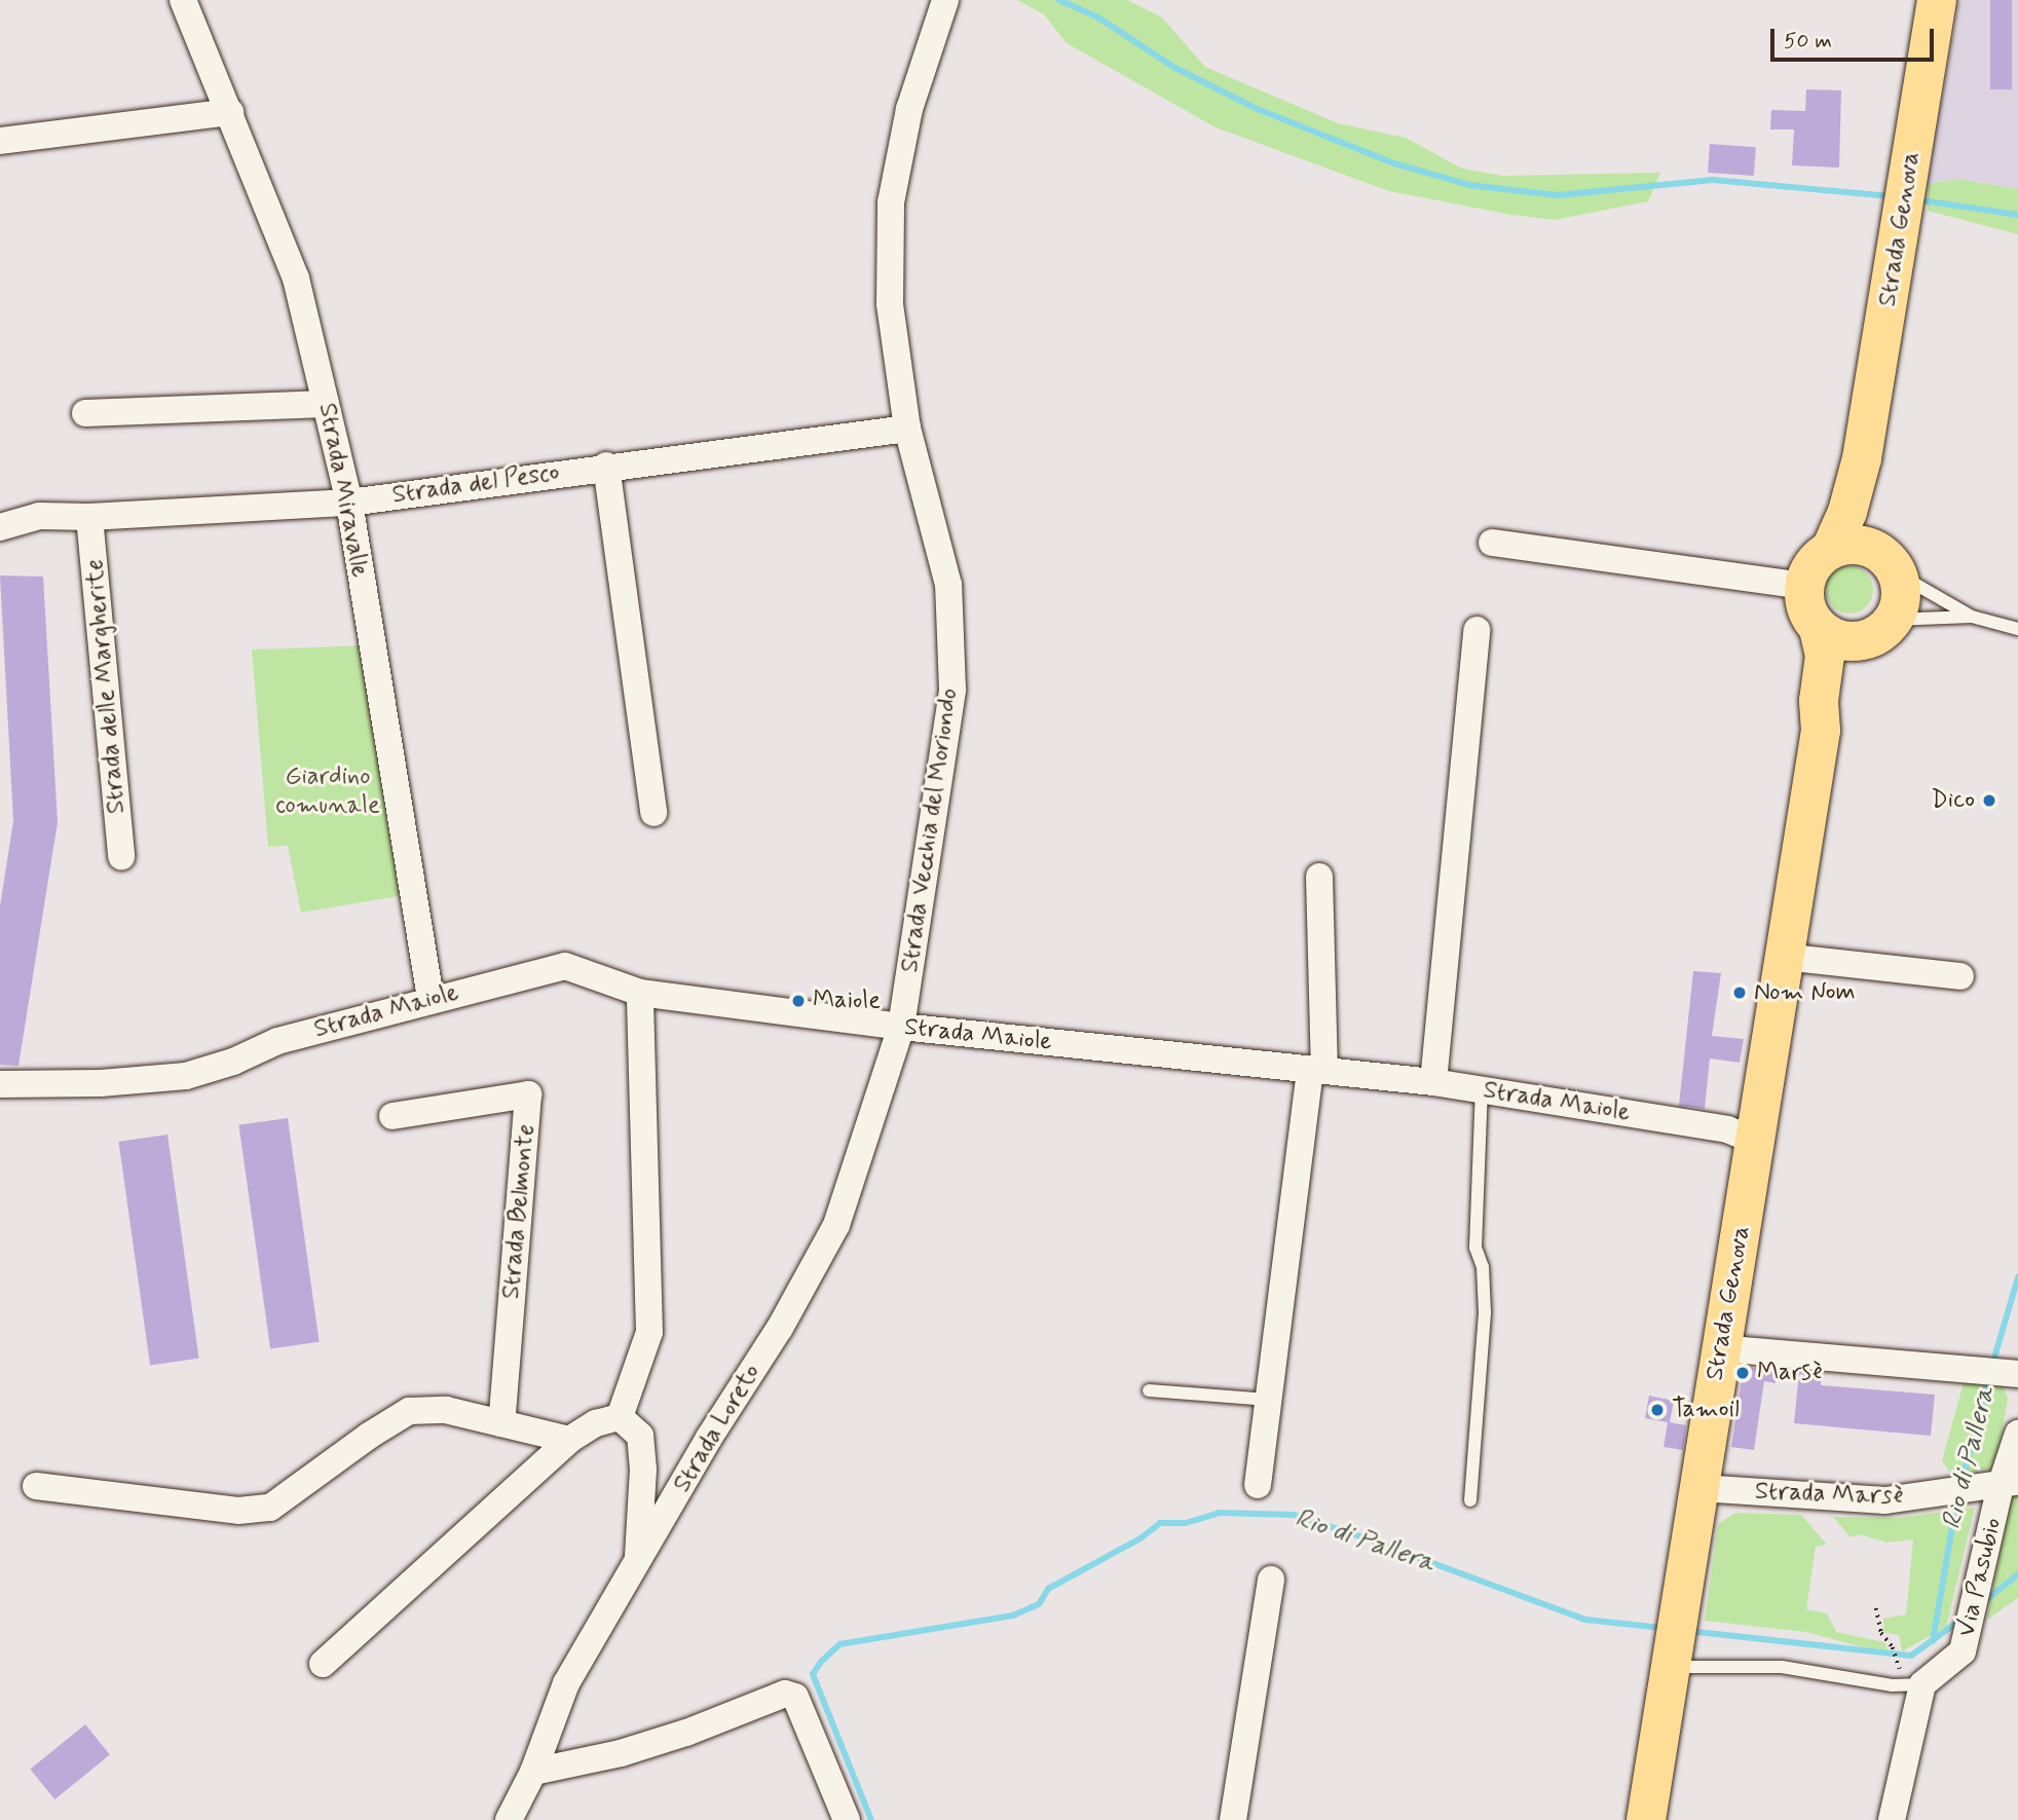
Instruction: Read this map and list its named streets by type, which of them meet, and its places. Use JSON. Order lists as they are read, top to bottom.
{
  "streets": {
    "main road": ["Strada Genova"],
    "street": [
      "Strada del Pesco",
      "Strada Miravalle",
      "Strada delle Margherite",
      "Strada Vecchia del Moriondo",
      "Strada Maiole",
      "Strada Belmonte",
      "Strada Loreto",
      "Strada Marsè",
      "Via Pasubio"
    ]
  },
  "crossings": [
    ["Strada Genova", "Strada Maiole"],
    ["Strada Genova", "Strada Marsè"],
    ["Strada del Pesco", "Strada Miravalle"],
    ["Strada del Pesco", "Strada delle Margherite"],
    ["Strada del Pesco", "Strada Vecchia del Moriondo"],
    ["Strada Miravalle", "Strada Maiole"],
    ["Strada Vecchia del Moriondo", "Strada Maiole"],
    ["Strada Vecchia del Moriondo", "Strada Loreto"],
    ["Strada Maiole", "Strada Loreto"],
    ["Strada Marsè", "Via Pasubio"]
  ],
  "water": ["Rio di Pallera"],
  "parks": ["Giardino comunale"],
  "places": [
    "Dico",
    "Nom Nom",
    "Maiole",
    "Marsè",
    "Tamoil"
  ],
  "scale_bar": "50 m"
}
